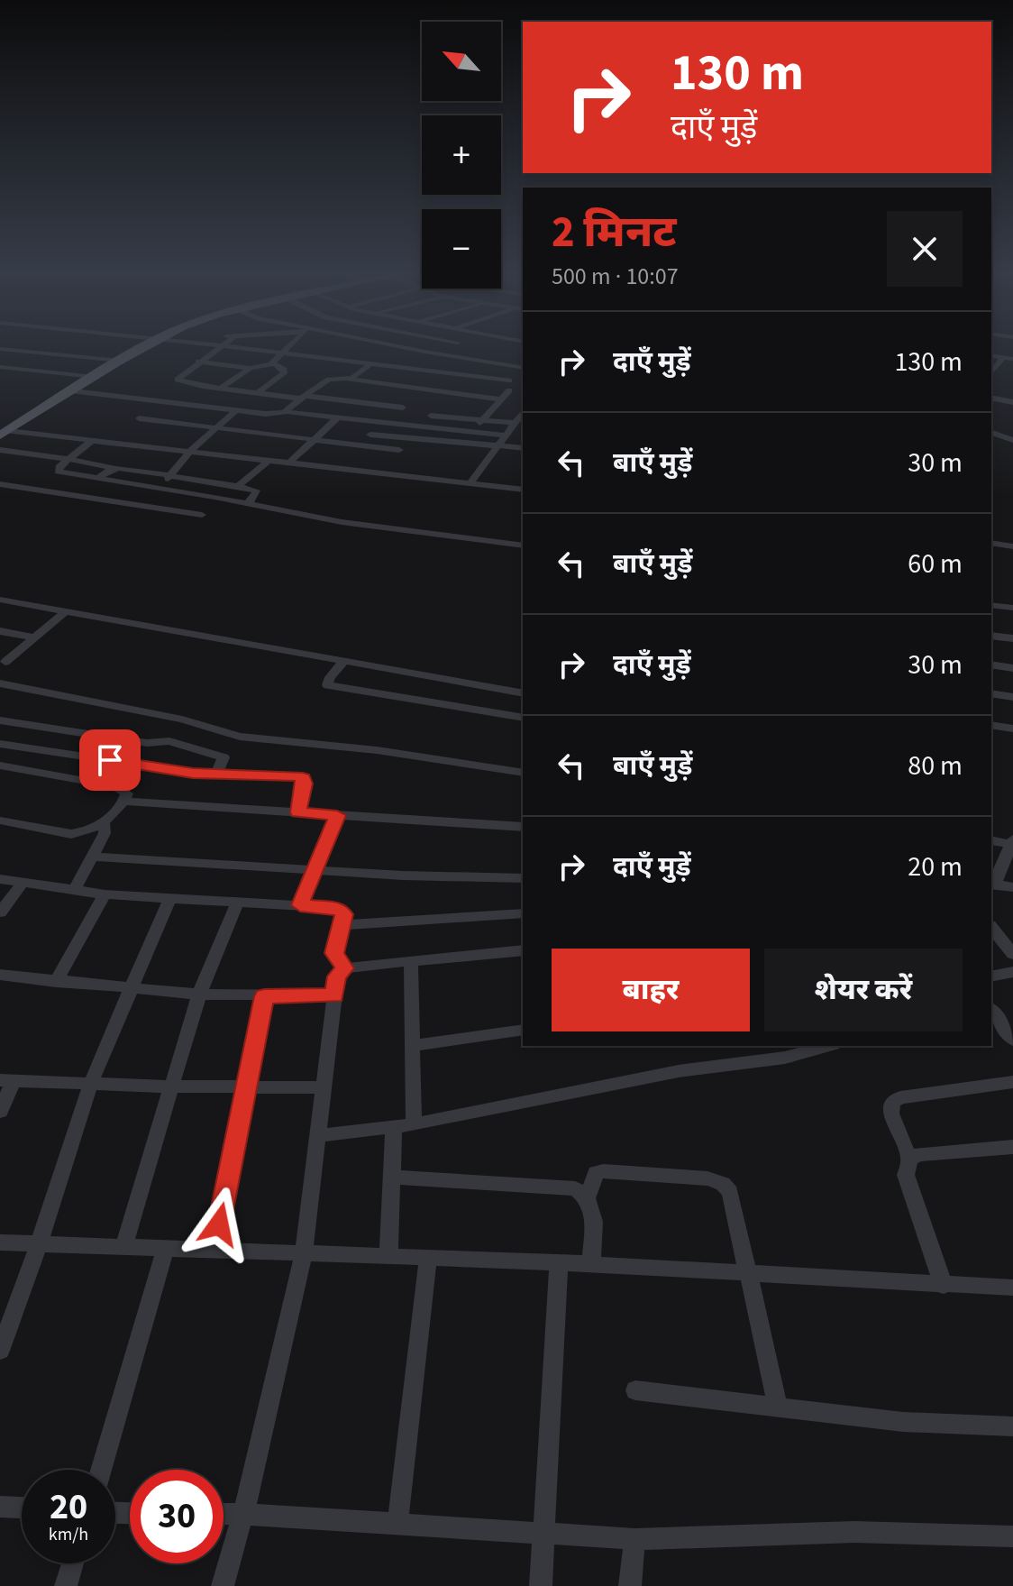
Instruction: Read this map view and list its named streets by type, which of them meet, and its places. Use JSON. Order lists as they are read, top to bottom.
{
  "north": "top left",
  "page": {
    "map_buttons": ["+", "−"],
    "turn": ["130 m", "दाएँ मुड़ें"],
    "heading": ["2 मिनट", "500 m · 10:07"],
    "list": [
      {
        "name": "दाएँ मुड़ें",
        "value": "130 m"
      },
      {
        "name": "बाएँ मुड़ें",
        "value": "30 m"
      },
      {
        "name": "बाएँ मुड़ें",
        "value": "60 m"
      },
      {
        "name": "दाएँ मुड़ें",
        "value": "30 m"
      },
      {
        "name": "बाएँ मुड़ें",
        "value": "80 m"
      },
      {
        "name": "दाएँ मुड़ें",
        "value": "20 m"
      }
    ],
    "buttons": ["बाहर", "शेयर करें"],
    "speed": "20 km/h",
    "limit": "30"
  }
}
